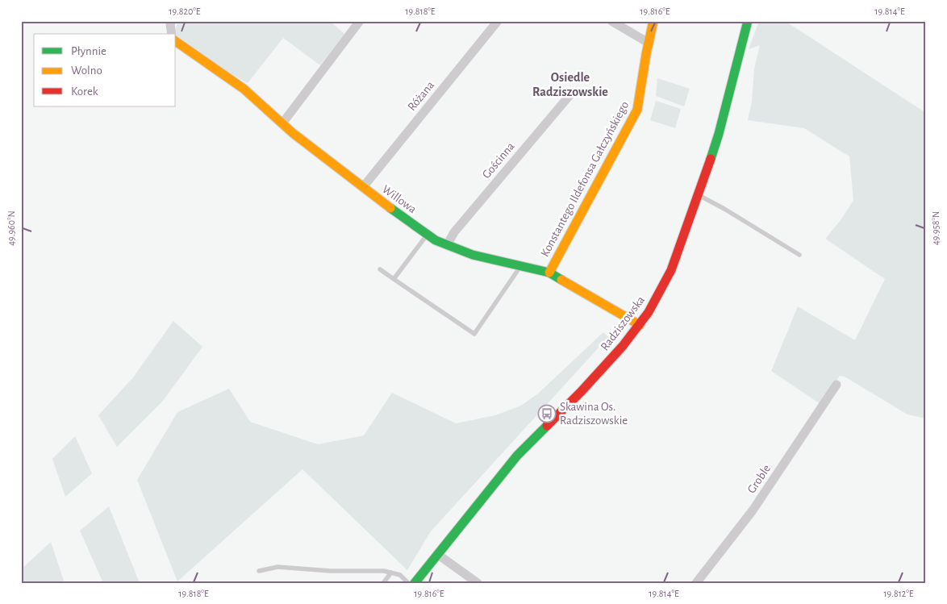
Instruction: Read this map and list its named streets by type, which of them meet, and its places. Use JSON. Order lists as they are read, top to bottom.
{
  "streets": {
    "street": [
      "Różana",
      "Gościnna",
      "Konstantego Ildefonsa Gałczyńskiego",
      "Willowa",
      "Radziszowska",
      "Groble"
    ]
  },
  "crossings": [
    ["Różana", "Willowa"],
    ["Gościnna", "Willowa"],
    ["Konstantego Ildefonsa Gałczyńskiego", "Willowa"],
    ["Willowa", "Radziszowska"]
  ],
  "districts": ["Osiedle Radziszowskie"],
  "places": {
    "bus stop": ["Skawina Os. Radziszowskie"]
  },
  "legend": ["Płynnie", "Wolno", "Korek"],
  "coordinates": [
    "19.820°E",
    "19.818°E",
    "19.816°E",
    "19.814°E",
    "49.960°N",
    "49.958°N",
    "19.812°E"
  ]
}
